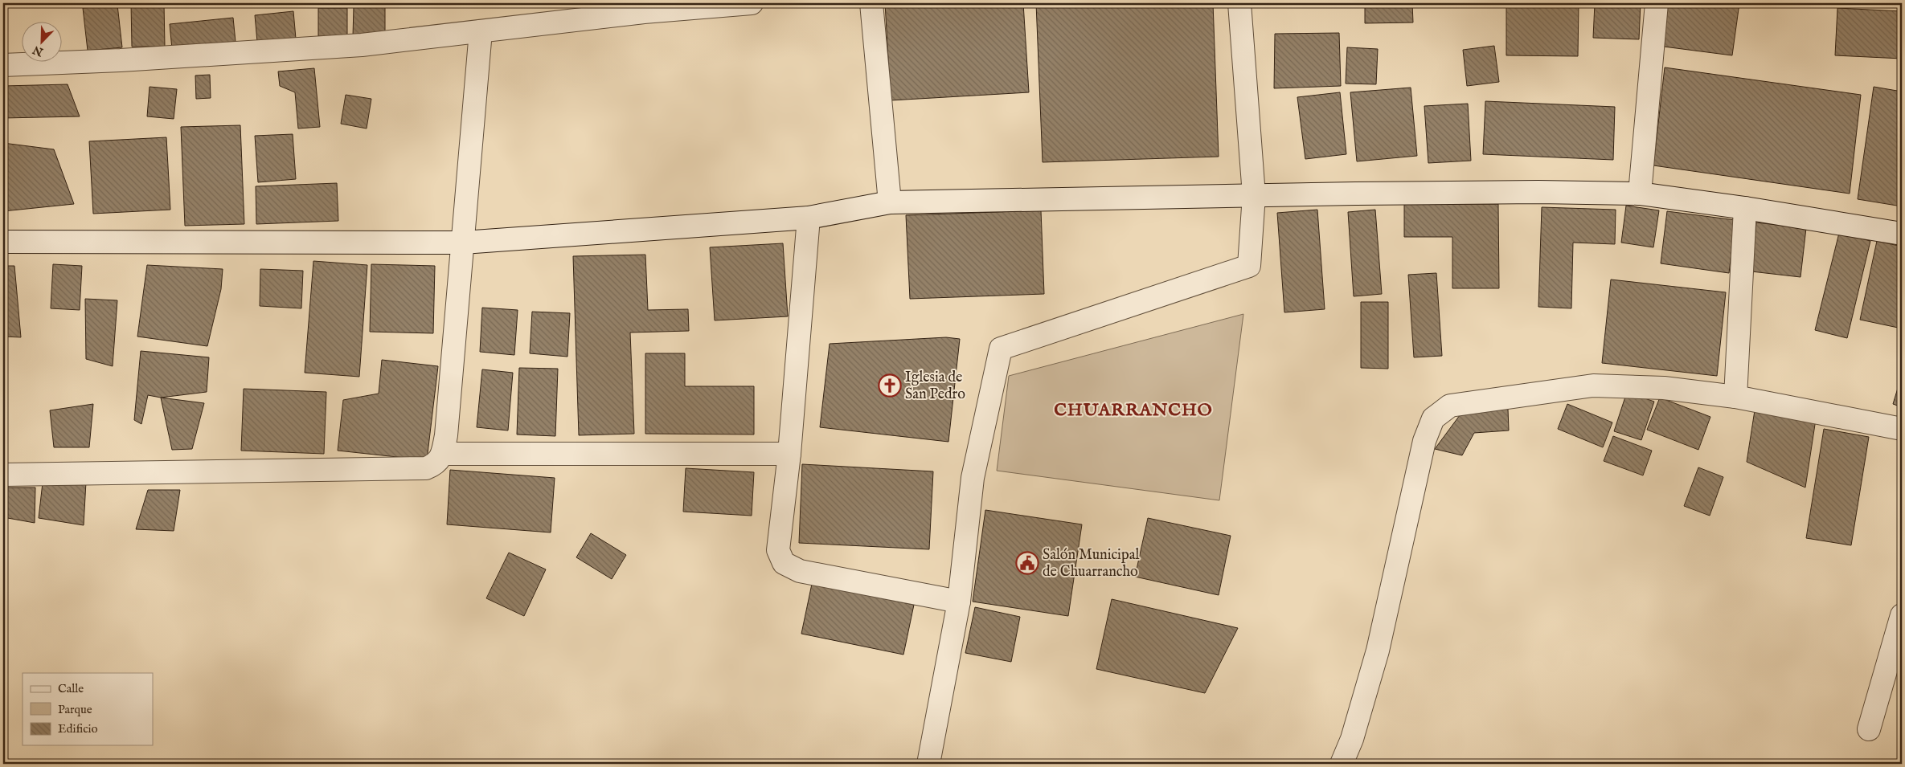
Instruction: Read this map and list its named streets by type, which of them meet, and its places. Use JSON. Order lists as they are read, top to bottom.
{
  "districts": ["CHUARRANCHO"],
  "places": {
    "church": ["Iglesia de San Pedro"],
    "public building": ["Salón Municipal de Chuarrancho"]
  },
  "legend": ["Calle", "Parque", "Edificio"],
  "north": "bottom left"
}
